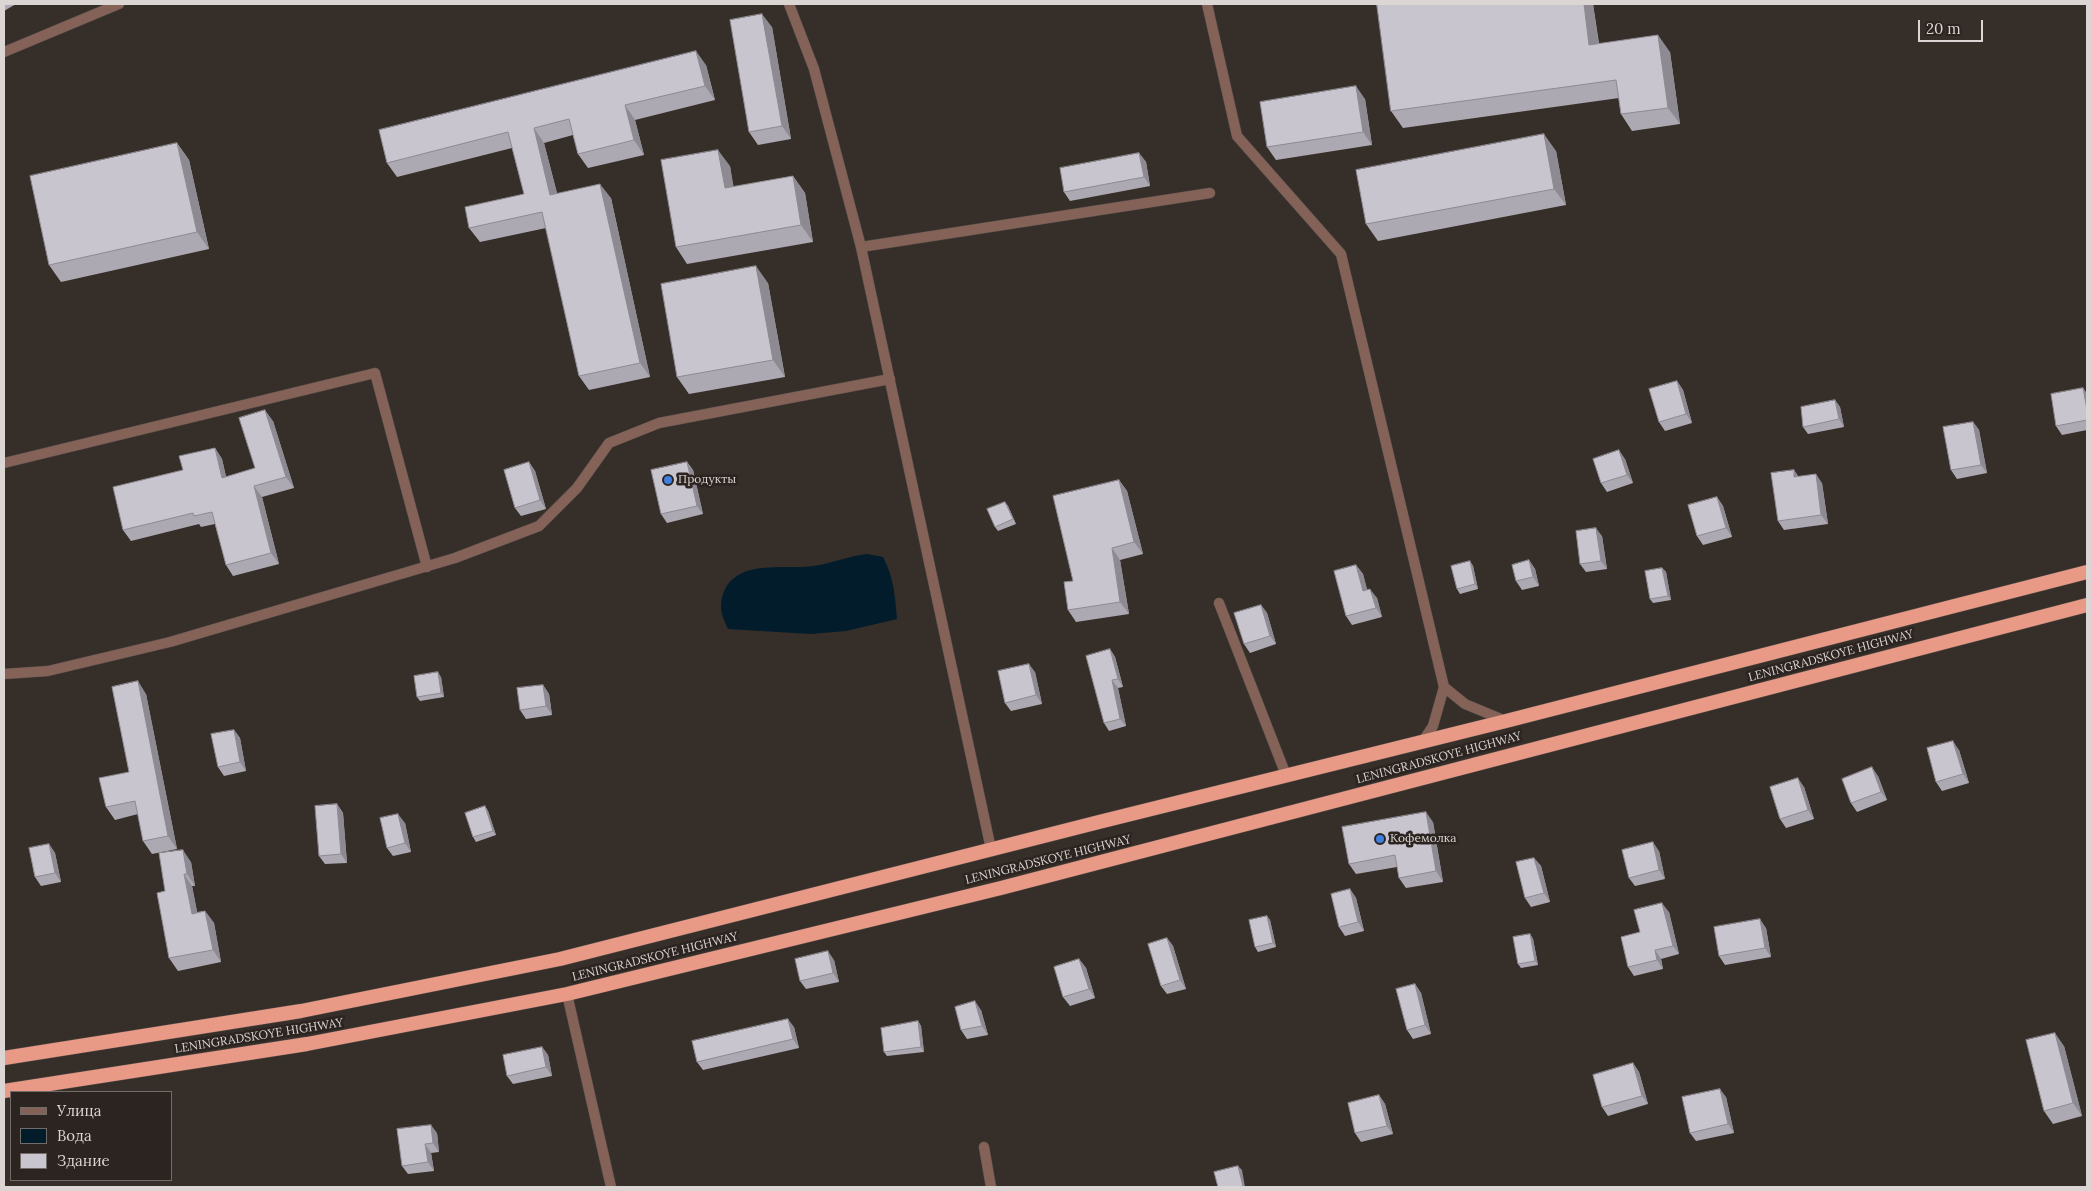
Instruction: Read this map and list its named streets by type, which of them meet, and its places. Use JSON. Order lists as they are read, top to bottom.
{
  "streets": {
    "highway": ["LENINGRADSKOYE HIGHWAY"]
  },
  "places": ["Продукты", "Кофемолка"],
  "legend": ["Улица", "Вода", "Здание"],
  "scale_bar": "20 m"
}
